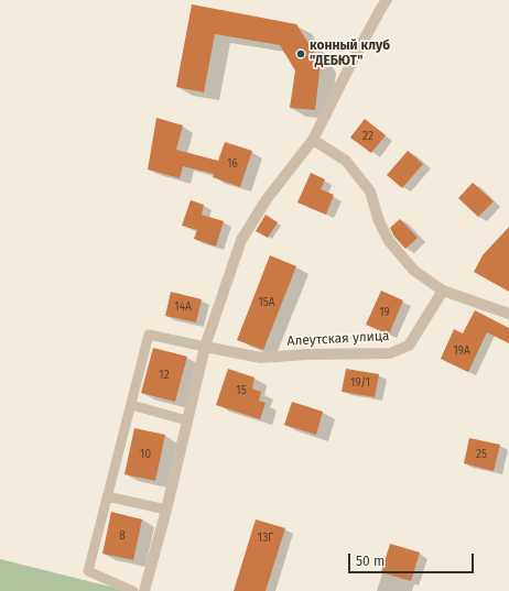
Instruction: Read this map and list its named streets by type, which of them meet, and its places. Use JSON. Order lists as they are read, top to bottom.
{
  "streets": {
    "street": ["Алеутская улица"]
  },
  "places": ["конный клуб \"ДЕБЮТ\""],
  "house_numbers": [
    "22",
    "16",
    "15А",
    "14А",
    "19",
    "19А",
    "12",
    "19/1",
    "15",
    "10",
    "25",
    "8",
    "13Г"
  ],
  "scale_bar": "50 m"
}
